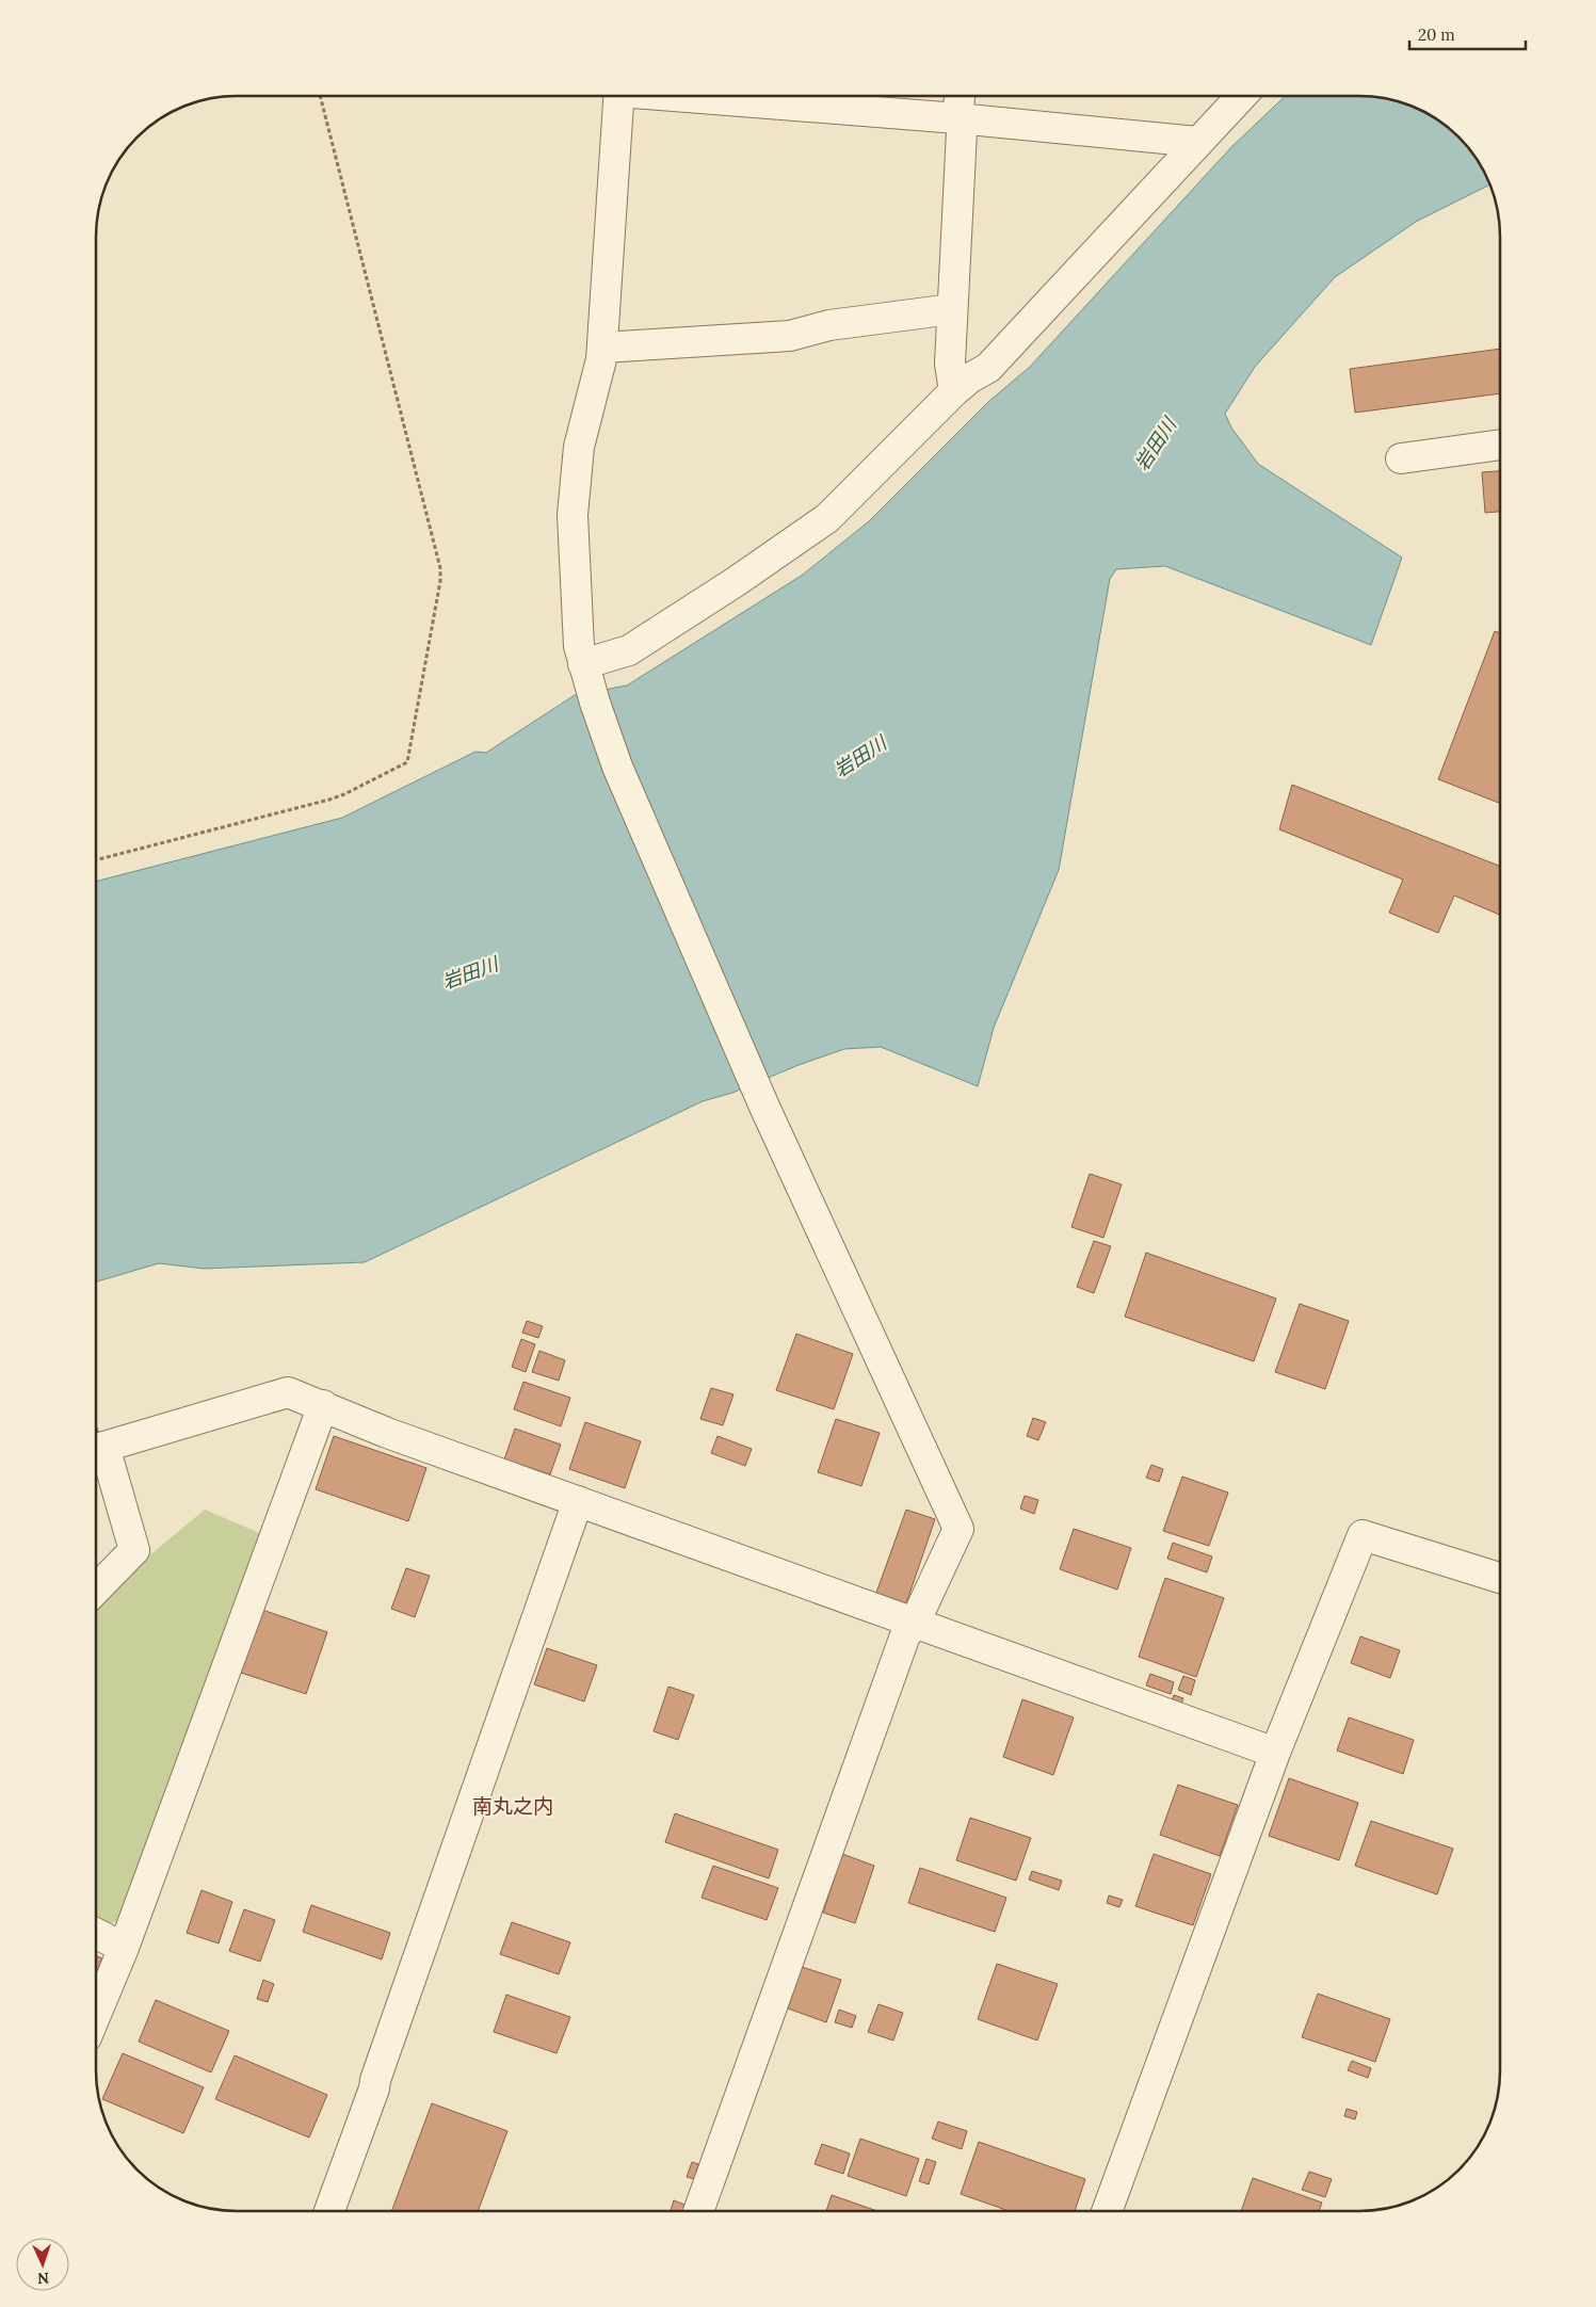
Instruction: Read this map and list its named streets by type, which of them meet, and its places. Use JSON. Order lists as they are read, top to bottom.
{
  "districts": ["南丸之内"],
  "water": ["岩田川"],
  "scale_bar": "20 m",
  "north": "bottom"
}
